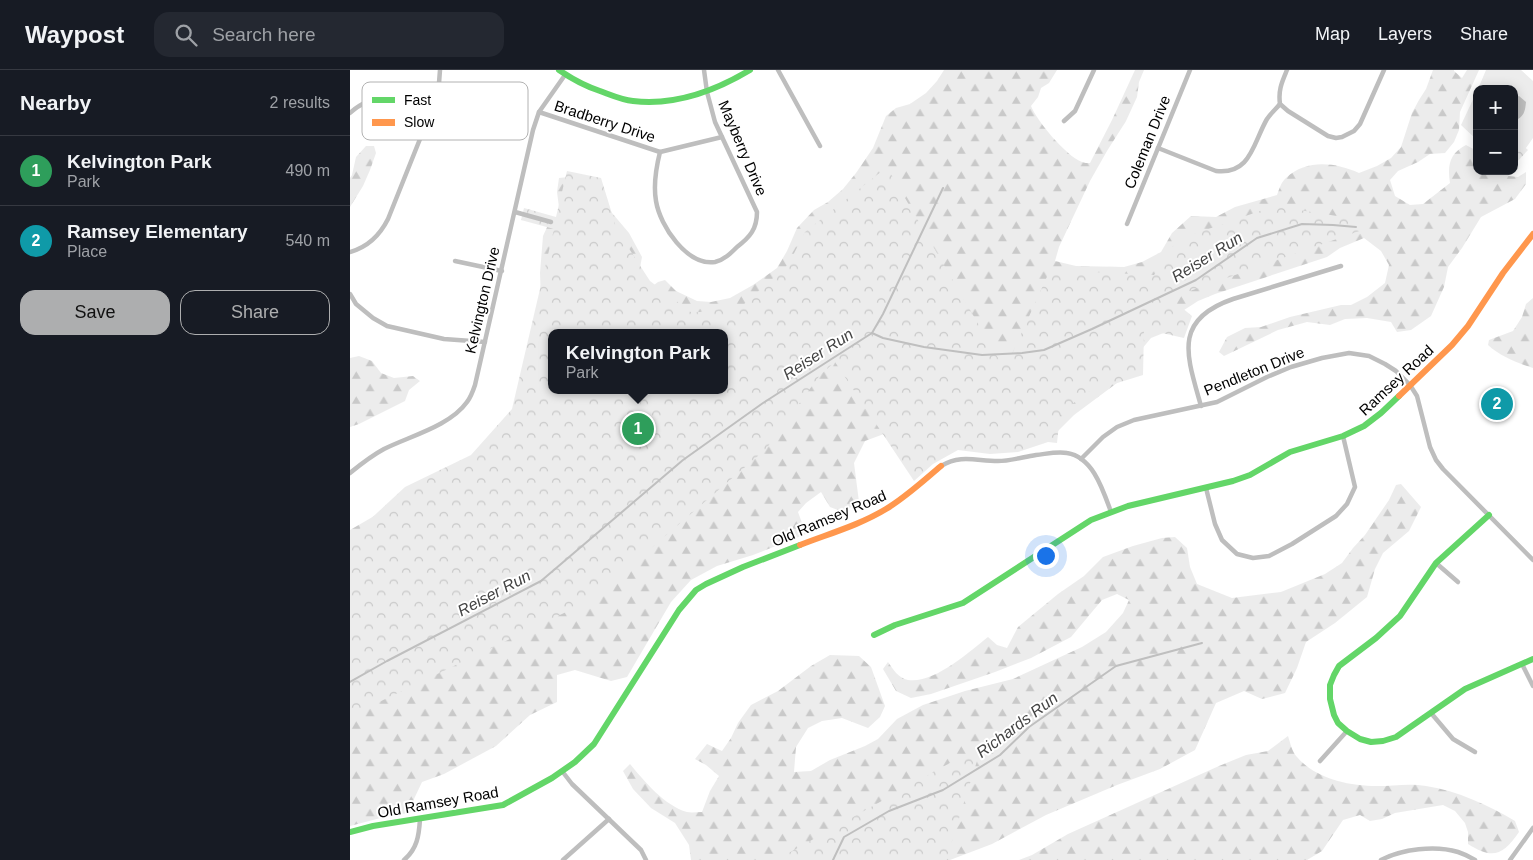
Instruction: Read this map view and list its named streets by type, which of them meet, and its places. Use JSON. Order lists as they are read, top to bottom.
{
  "streets": {
    "street": [
      "Bradberry Drive",
      "Coleman Drive",
      "Mayberry Drive",
      "Kelvington Drive",
      "Pendleton Drive",
      "Ramsey Road",
      "Old Ramsey Road"
    ]
  },
  "crossings": [
    ["Bradberry Drive", "Mayberry Drive"],
    ["Bradberry Drive", "Kelvington Drive"],
    ["Pendleton Drive", "Ramsey Road"],
    ["Pendleton Drive", "Old Ramsey Road"]
  ],
  "water": ["Reiser Run", "Richards Run"],
  "legend": ["Fast", "Slow"],
  "page": {
    "header": "Waypost",
    "search": "Search here",
    "nav": ["Map", "Layers", "Share"],
    "heading": ["Nearby", "2 results"],
    "map_buttons": ["+", "−"],
    "list": [
      {
        "mark": "1",
        "name": "Kelvington Park",
        "note": "Park",
        "value": "490 m"
      },
      {
        "mark": "2",
        "name": "Ramsey Elementary",
        "note": "Place",
        "value": "540 m"
      }
    ],
    "buttons": ["Save", "Share"],
    "popup": ["Kelvington Park", "Park"],
    "pins": ["2", "1"]
  }
}
